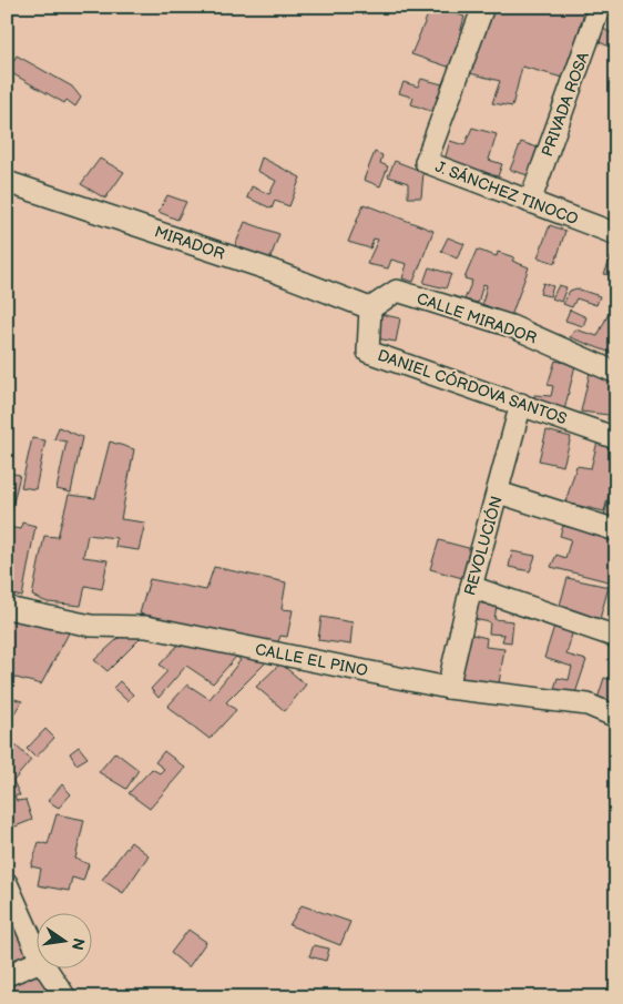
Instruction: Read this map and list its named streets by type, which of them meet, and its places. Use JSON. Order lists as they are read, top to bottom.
{
  "streets": {
    "street": [
      "PRIVADA ROSA",
      "J. SÁNCHEZ TINOCO",
      "MIRADOR",
      "CALLE MIRADOR",
      "DANIEL CÓRDOVA SANTOS",
      "REVOLUCIÓN",
      "CALLE EL PINO"
    ]
  },
  "crossings": [
    ["PRIVADA ROSA", "J. SÁNCHEZ TINOCO"],
    ["MIRADOR", "CALLE MIRADOR"],
    ["MIRADOR", "DANIEL CÓRDOVA SANTOS"],
    ["CALLE MIRADOR", "DANIEL CÓRDOVA SANTOS"],
    ["DANIEL CÓRDOVA SANTOS", "REVOLUCIÓN"],
    ["REVOLUCIÓN", "CALLE EL PINO"]
  ],
  "north": "right"
}
